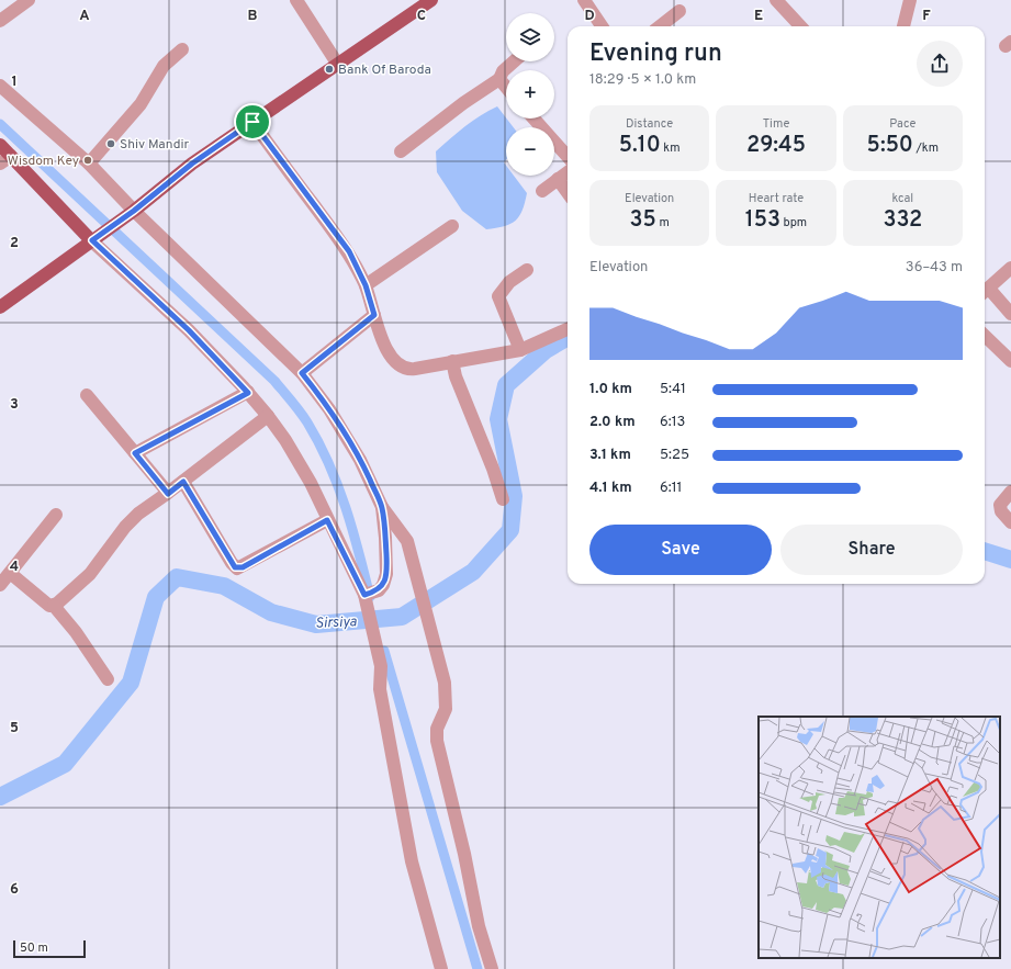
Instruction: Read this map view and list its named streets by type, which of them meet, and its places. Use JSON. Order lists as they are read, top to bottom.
{
  "water": ["Sirsiya"],
  "places": ["Bank Of Baroda", "Shiv Mandir", "Wisdom Key"],
  "scale_bar": "50 m",
  "page": {
    "map_buttons": ["+", "−"],
    "heading": ["Evening run", "18:29 · 5 × 1.0 km"],
    "stats": [
      ["Distance", "5.10 km"],
      ["Time", "29:45"],
      ["Pace", "5:50 /km"],
      ["Elevation", "35 m"],
      ["Heart rate", "153 bpm"],
      ["kcal", "332"]
    ],
    "chart": ["Elevation", "36–43 m"],
    "list": [
      {
        "name": "1.0 km",
        "note": "5:41"
      },
      {
        "name": "2.0 km",
        "note": "6:13"
      },
      {
        "name": "3.1 km",
        "note": "5:25"
      },
      {
        "name": "4.1 km",
        "note": "6:11"
      }
    ],
    "buttons": ["Save", "Share"],
    "scale": "50 m"
  },
  "grid": {
    "columns": [
      "A",
      "B",
      "C",
      "D",
      "E",
      "F"
    ],
    "rows": [
      "1",
      "2",
      "3",
      "4",
      "5",
      "6"
    ]
  }
}
